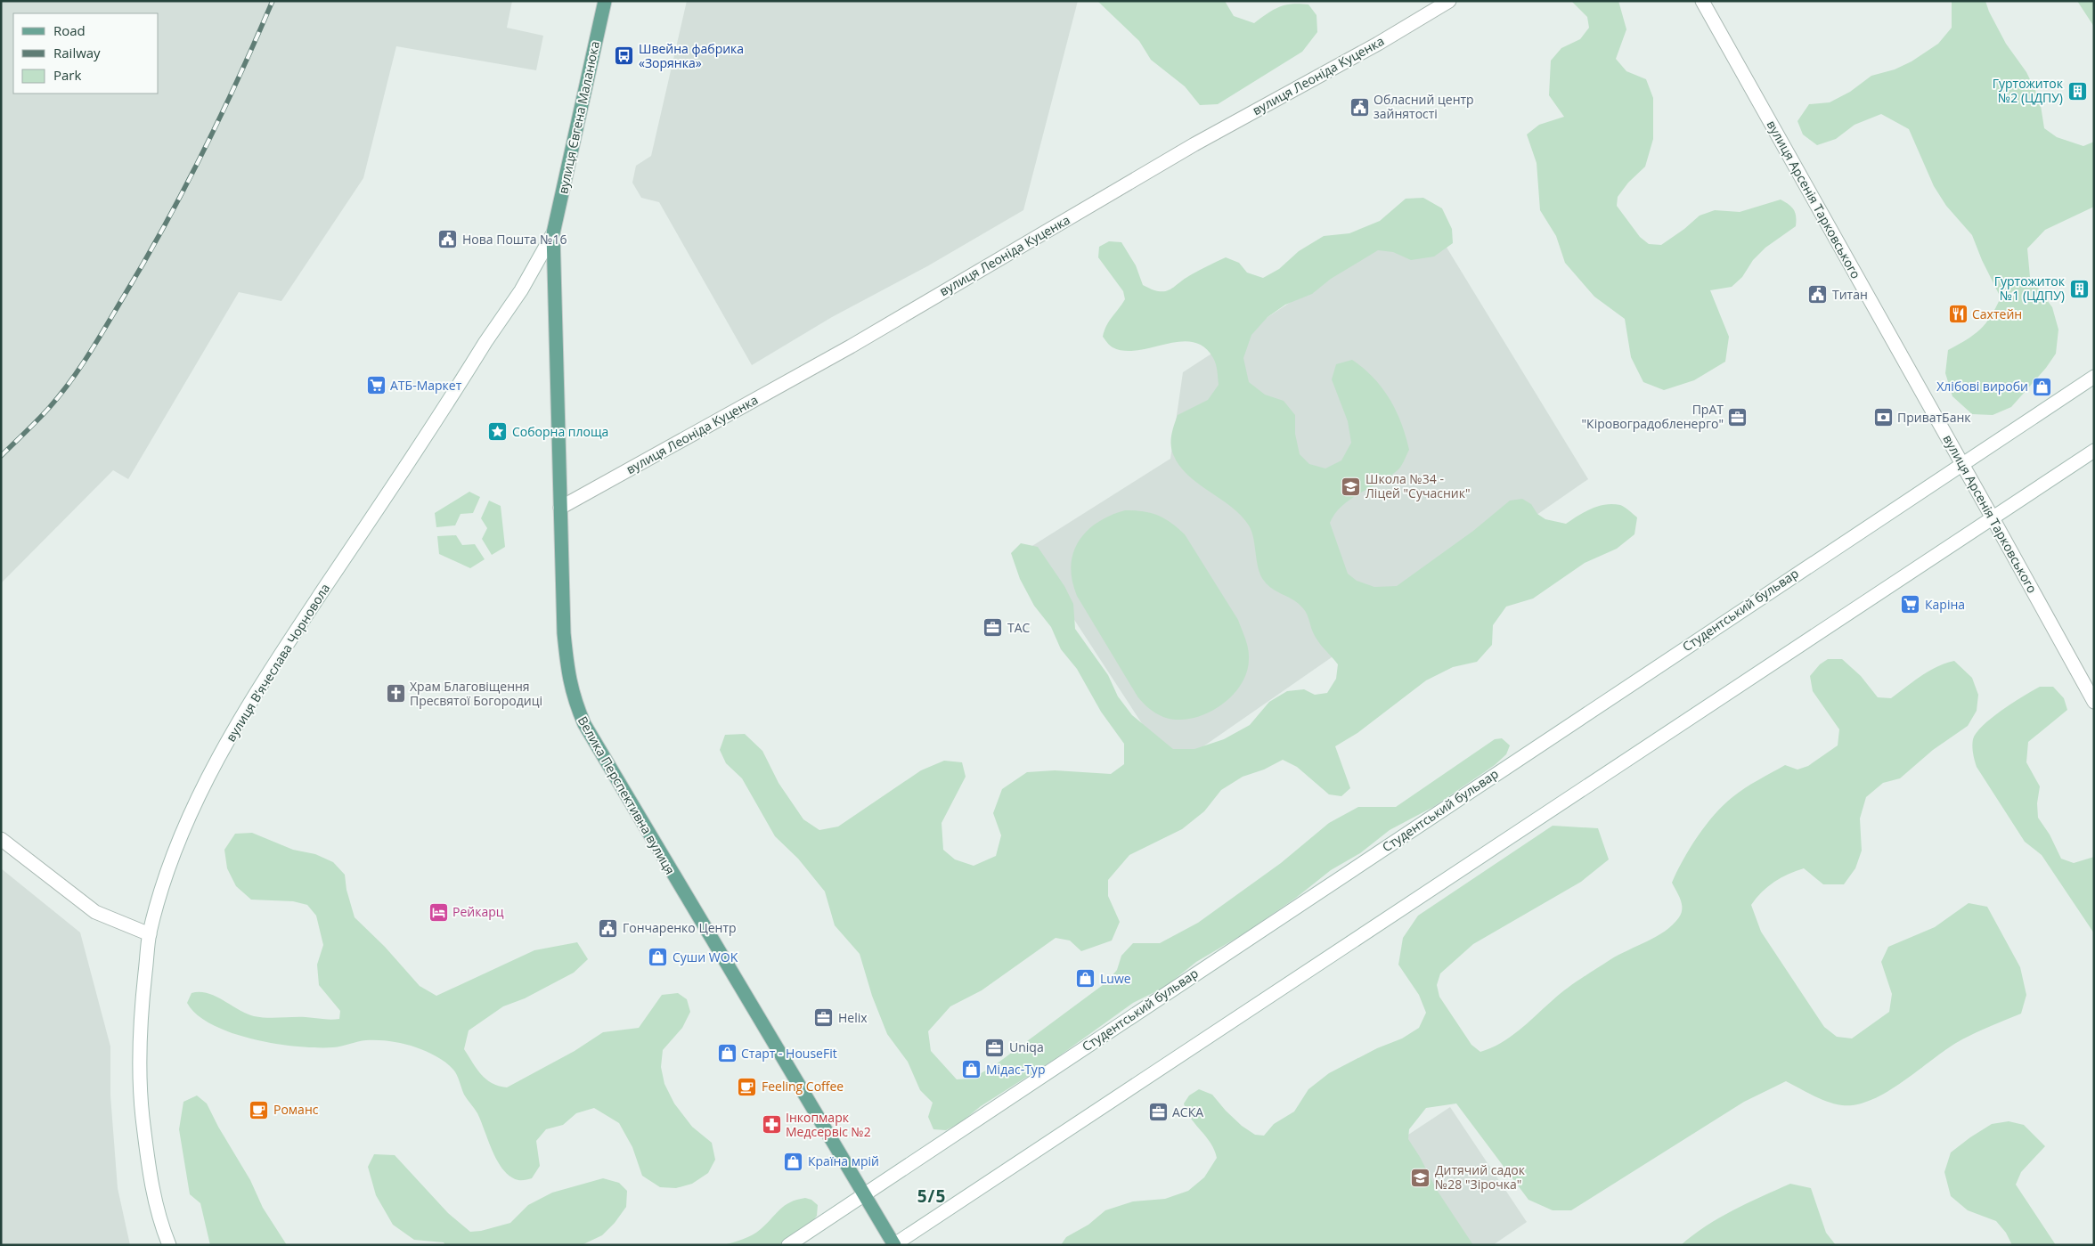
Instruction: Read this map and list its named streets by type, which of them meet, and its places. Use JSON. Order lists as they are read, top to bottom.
{
  "streets": {
    "main road": ["вулиця Євгена Маланюка", "Велика Перспективна вулиця"],
    "street": [
      "вулиця Леоніда Куценка",
      "вулиця Арсенія Тарковського",
      "Студентський бульвар",
      "вулиця Вʼячеслава Чорновола"
    ]
  },
  "crossings": [
    ["вулиця Леоніда Куценка", "Велика Перспективна вулиця"],
    ["вулиця Євгена Маланюка", "вулиця Вʼячеслава Чорновола"],
    ["вулиця Євгена Маланюка", "Велика Перспективна вулиця"],
    ["вулиця Арсенія Тарковського", "Студентський бульвар"],
    ["Студентський бульвар", "Велика Перспективна вулиця"],
    ["вулиця Вʼячеслава Чорновола", "Велика Перспективна вулиця"]
  ],
  "districts": ["5/5"],
  "places": {
    "bus stop": ["Швейна фабрика «Зорянка»"],
    "building": ["Гуртожиток №2 (ЦДПУ)", "Гуртожиток №1 (ЦДПУ)"],
    "public building": [
      "Обласний центр зайнятості",
      "Нова Пошта №16",
      "Титан",
      "Гончаренко Центр"
    ],
    "restaurant": ["Сахтейн"],
    "supermarket": ["АТБ-Маркет", "Каріна"],
    "shop": [
      "Хлібові вироби",
      "Суши WOK",
      "Luwe",
      "Старт - HouseFit",
      "Мідас-Тур",
      "Країна мрій"
    ],
    "office": [
      "ПрАТ \"Кіровоградобленерго\"",
      "ТАС",
      "Helix",
      "Uniqa",
      "АСКА"
    ],
    "bank": ["ПриватБанк"],
    "place": ["Соборна площа"],
    "school or university": ["Школа №34 - Ліцей \"Сучасник\"", "Дитячий садок №28 \"Зірочка\""],
    "church": ["Храм Благовіщення Пресвятої Богородиці"],
    "hotel": ["Рейкарц"],
    "cafe": ["Feeling Coffee", "Романс"],
    "pharmacy": ["Інкопмарк Медсервіс №2"]
  },
  "legend": ["Road", "Railway", "Park"]
}
